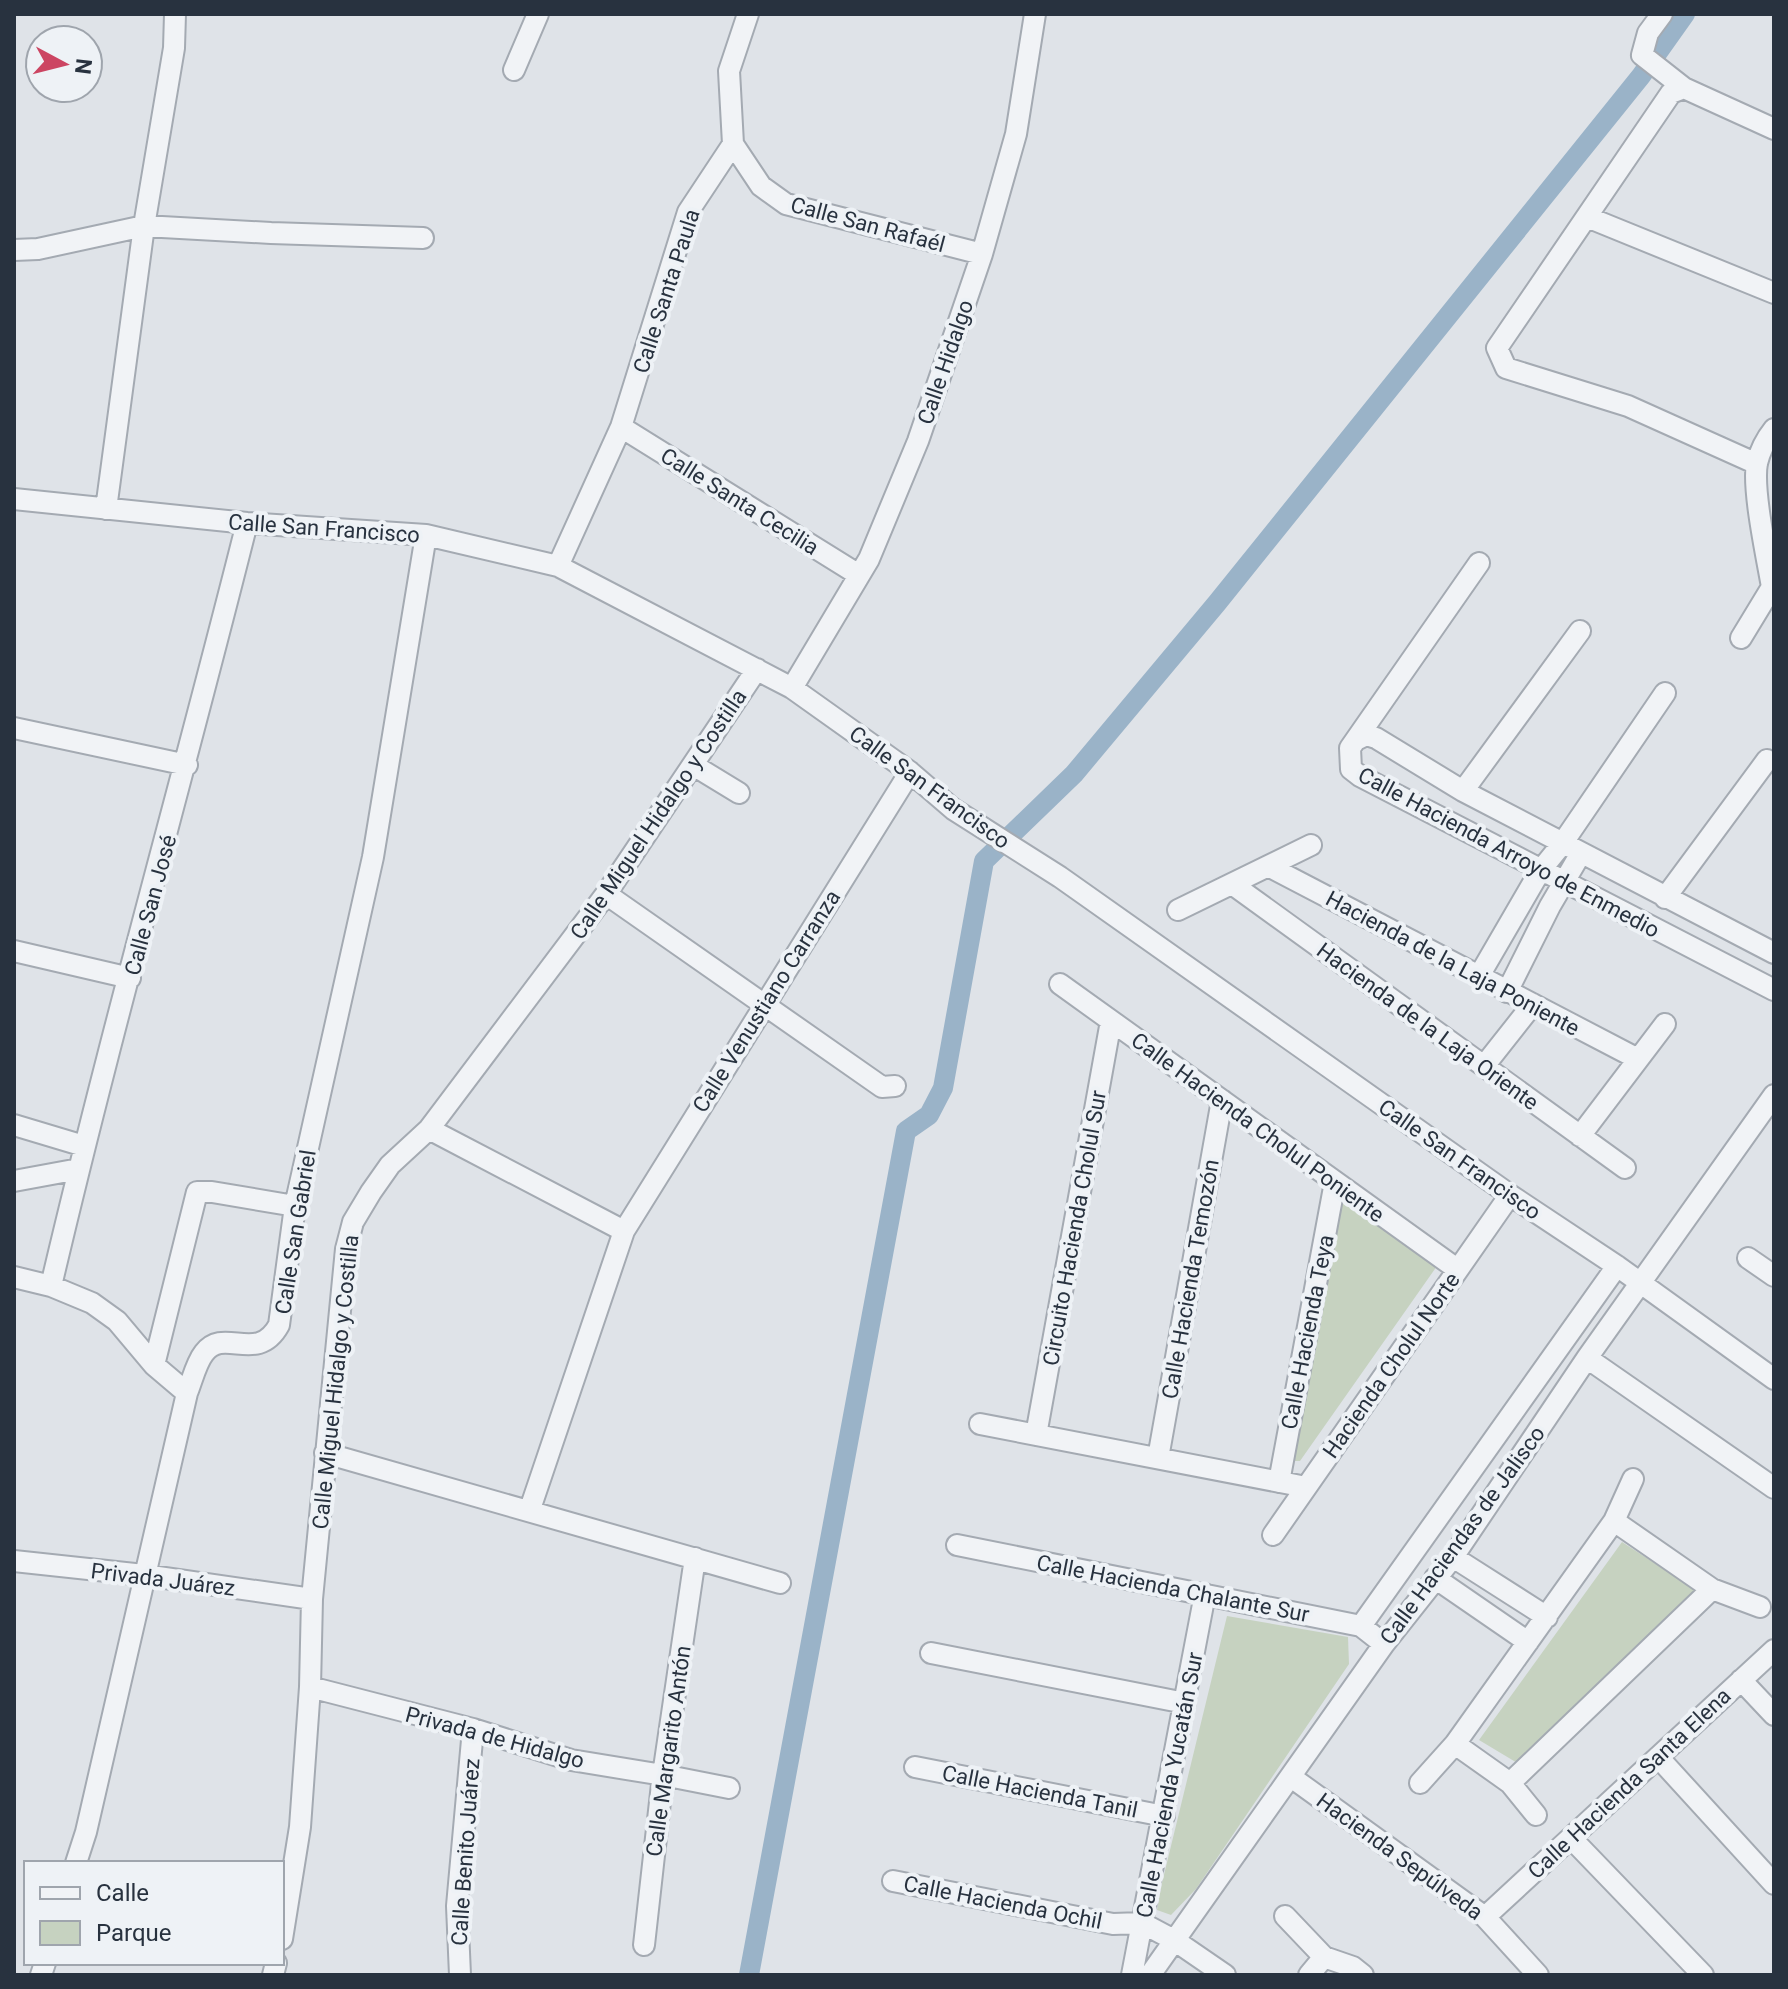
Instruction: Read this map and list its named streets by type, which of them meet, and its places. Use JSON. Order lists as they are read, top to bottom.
{
  "streets": {
    "street": [
      "Calle San Rafaél",
      "Calle Santa Paula",
      "Calle Hidalgo",
      "Calle Santa Cecilia",
      "Calle San Francisco",
      "Calle Miguel Hidalgo y Costilla",
      "Calle Hacienda Arroyo de Enmedio",
      "Calle San José",
      "Hacienda de la Laja Poniente",
      "Calle Venustiano Carranza",
      "Hacienda de la Laja Oriente",
      "Calle Hacienda Cholul Poniente",
      "Circuito Hacienda Cholul Sur",
      "Calle San Gabriel",
      "Calle Hacienda Temozón",
      "Calle Hacienda Teya",
      "Hacienda Cholul Norte",
      "Calle Haciendas de Jalisco",
      "Privada Juárez",
      "Calle Hacienda Chalante Sur",
      "Privada de Hidalgo",
      "Calle Margarito Antón",
      "Calle Hacienda Santa Elena",
      "Calle Hacienda Yucatán Sur",
      "Calle Hacienda Tanil",
      "Calle Benito Juárez",
      "Hacienda Sepúlveda",
      "Calle Hacienda Ochil"
    ]
  },
  "crossings": [
    ["Calle San Rafaél", "Calle Santa Paula"],
    ["Calle San Rafaél", "Calle Hidalgo"],
    ["Calle Santa Paula", "Calle Santa Cecilia"],
    ["Calle Santa Paula", "Calle San Francisco"],
    ["Calle Hidalgo", "Calle Santa Cecilia"],
    ["Calle Hidalgo", "Calle San Francisco"],
    ["Calle San Francisco", "Calle Miguel Hidalgo y Costilla"],
    ["Calle San Francisco", "Calle San José"],
    ["Calle San Francisco", "Calle Venustiano Carranza"],
    ["Calle San Francisco", "Calle San Gabriel"],
    ["Calle San Francisco", "Hacienda Cholul Norte"],
    ["Calle San Francisco", "Calle Haciendas de Jalisco"],
    ["Calle Miguel Hidalgo y Costilla", "Privada Juárez"],
    ["Calle Miguel Hidalgo y Costilla", "Privada de Hidalgo"],
    ["Calle Hacienda Cholul Poniente", "Circuito Hacienda Cholul Sur"],
    ["Calle Hacienda Cholul Poniente", "Calle Hacienda Temozón"],
    ["Calle Hacienda Cholul Poniente", "Calle Hacienda Teya"],
    ["Calle Hacienda Cholul Poniente", "Hacienda Cholul Norte"],
    ["Calle San Gabriel", "Privada Juárez"],
    ["Calle Haciendas de Jalisco", "Calle Hacienda Chalante Sur"],
    ["Calle Haciendas de Jalisco", "Hacienda Sepúlveda"],
    ["Calle Haciendas de Jalisco", "Calle Hacienda Ochil"],
    ["Calle Hacienda Chalante Sur", "Calle Hacienda Yucatán Sur"],
    ["Privada de Hidalgo", "Calle Margarito Antón"],
    ["Privada de Hidalgo", "Calle Benito Juárez"],
    ["Calle Hacienda Santa Elena", "Hacienda Sepúlveda"],
    ["Calle Hacienda Yucatán Sur", "Calle Hacienda Tanil"],
    ["Calle Hacienda Yucatán Sur", "Calle Hacienda Ochil"]
  ],
  "legend": ["Calle", "Parque"],
  "north": "right"
}
